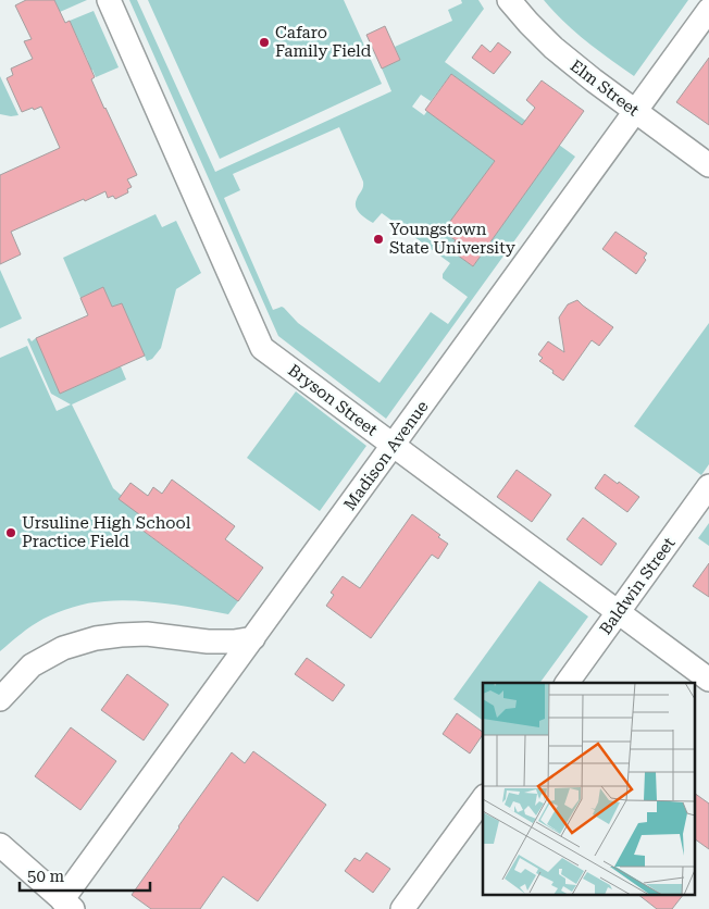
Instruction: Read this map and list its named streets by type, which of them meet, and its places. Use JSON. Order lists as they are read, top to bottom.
{
  "streets": {
    "street": [
      "Elm Street",
      "Bryson Street",
      "Madison Avenue",
      "Baldwin Street"
    ]
  },
  "crossings": [
    ["Elm Street", "Madison Avenue"],
    ["Bryson Street", "Madison Avenue"],
    ["Bryson Street", "Baldwin Street"]
  ],
  "places": ["Cafaro Family Field", "Youngstown State University", "Ursuline High School Practice Field"],
  "scale_bar": "50 m"
}
